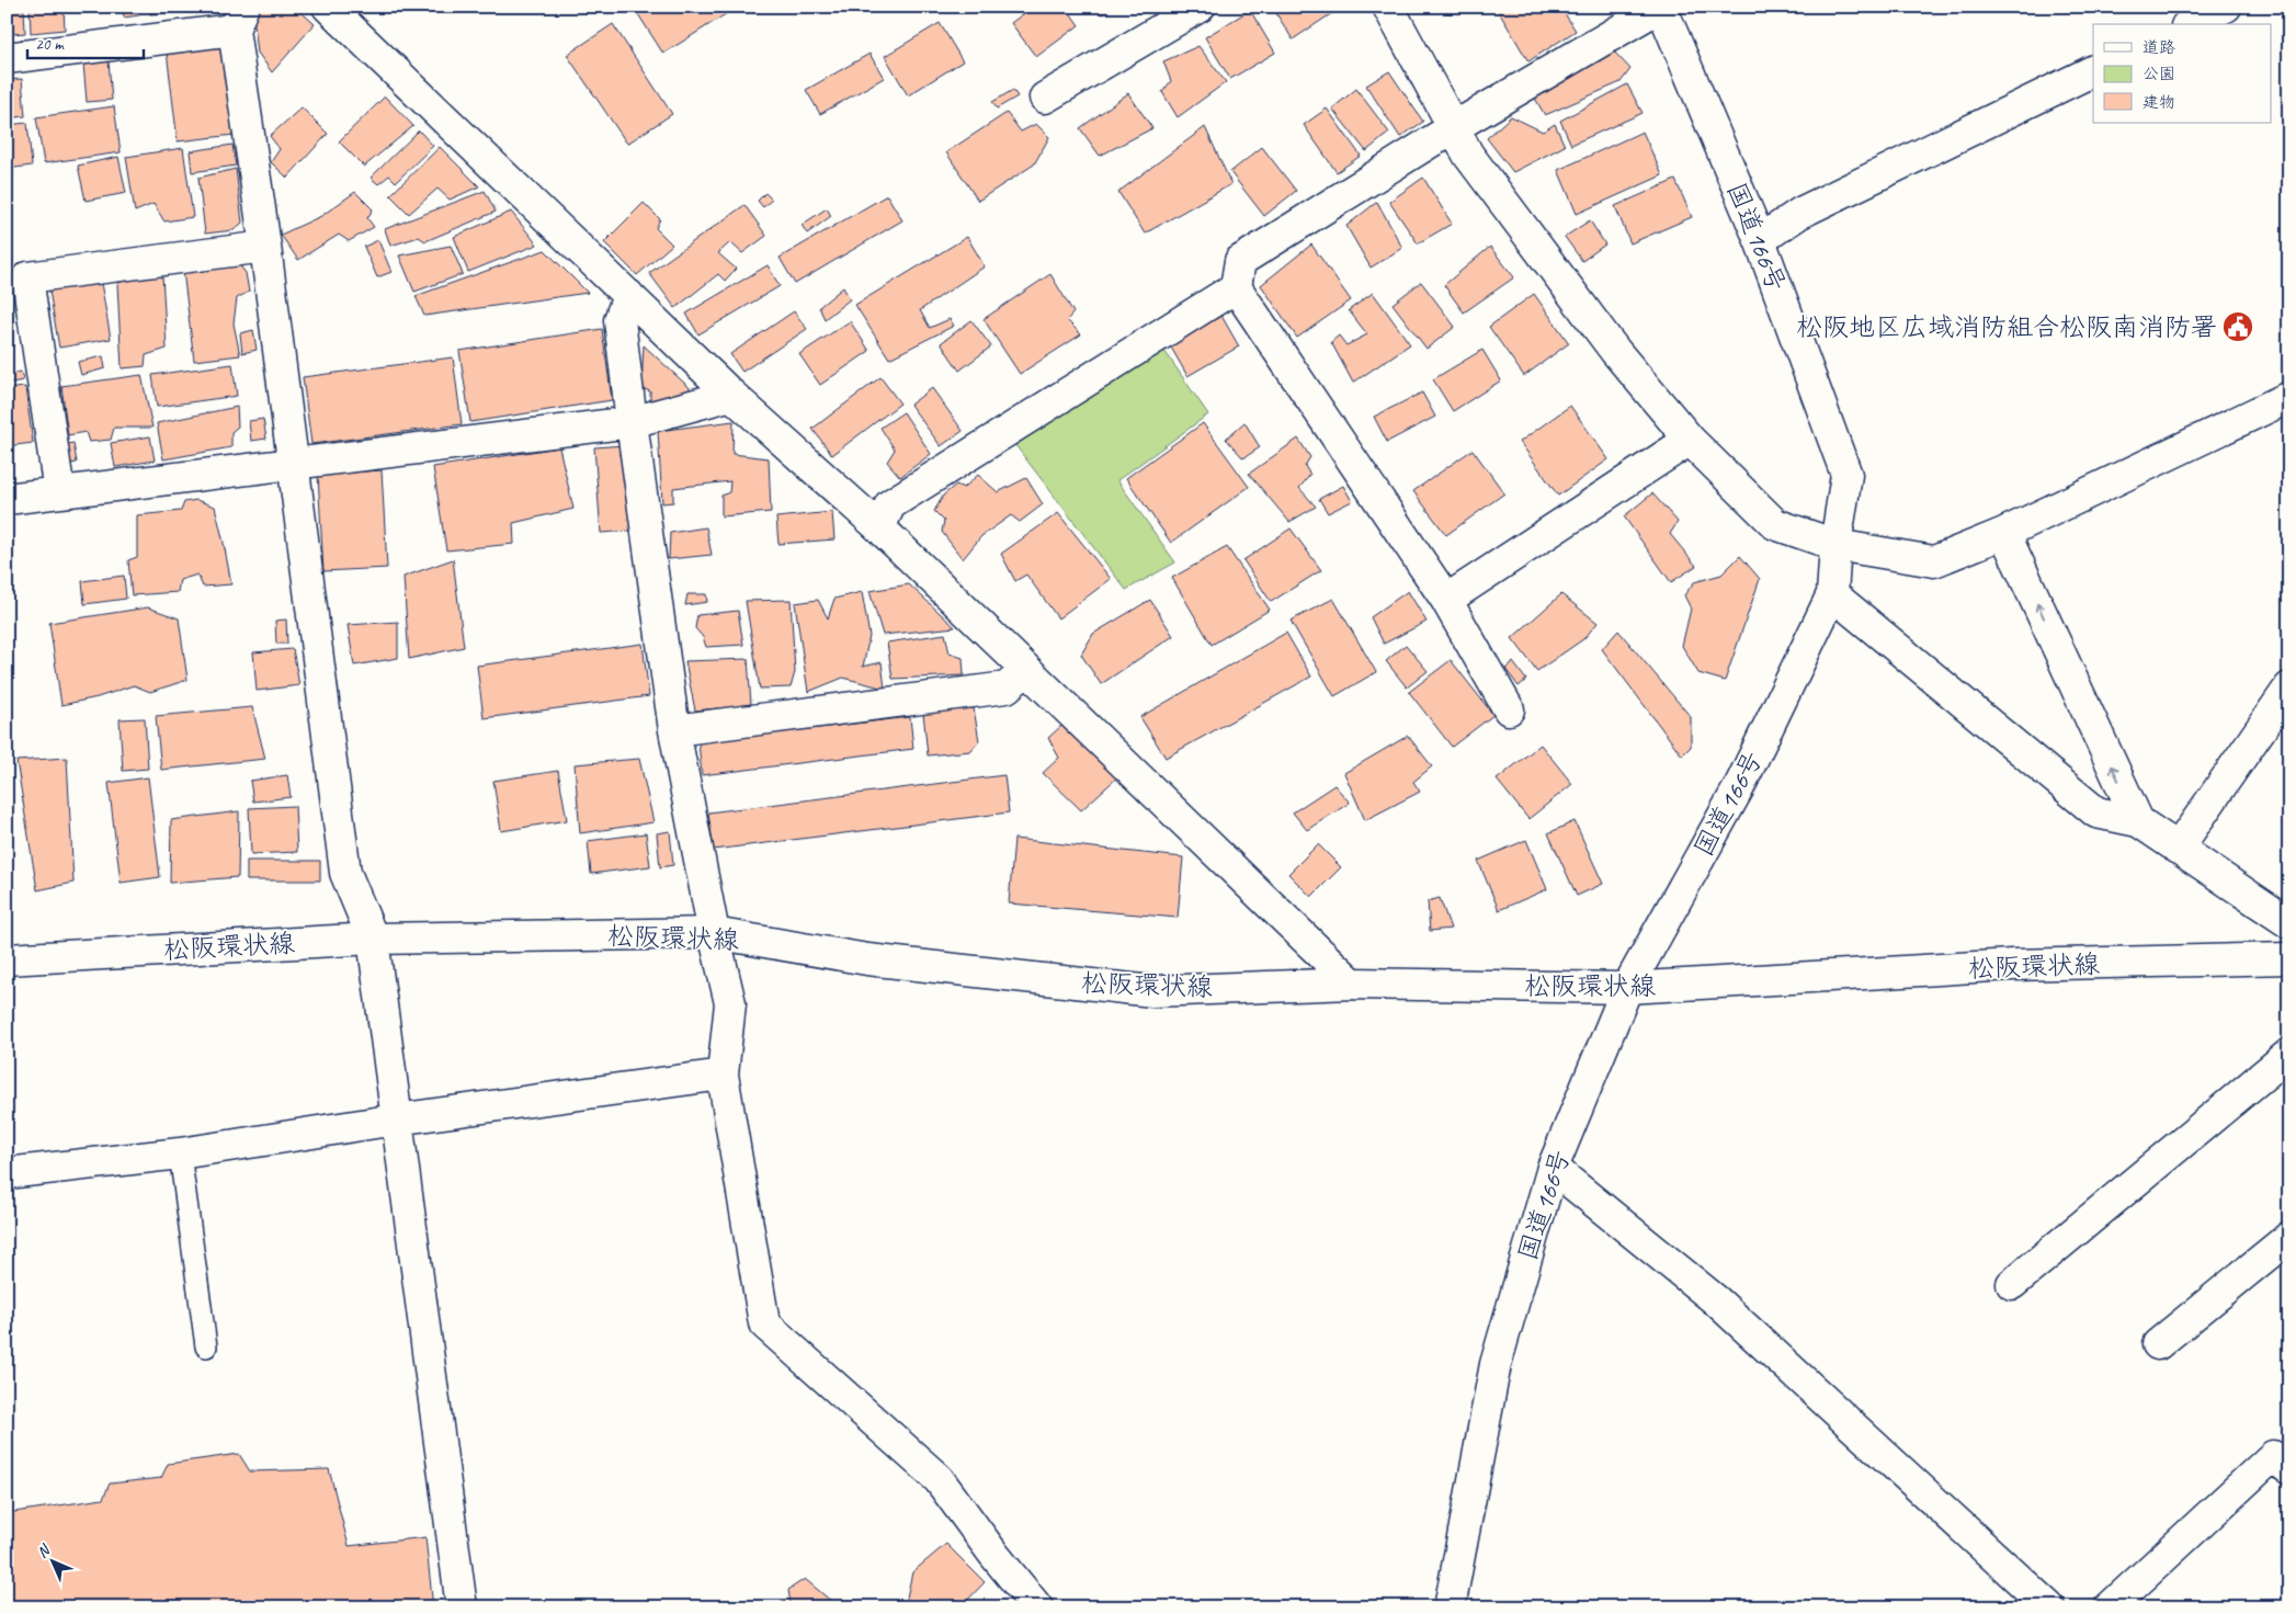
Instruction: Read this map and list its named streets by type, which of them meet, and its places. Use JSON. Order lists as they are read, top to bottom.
{
  "streets": {
    "main road": ["国道166号", "松阪環状線"]
  },
  "crossings": [
    ["国道166号", "松阪環状線"]
  ],
  "places": {
    "public building": ["松阪地区広域消防組合松阪南消防署"]
  },
  "legend": ["道路", "公園", "建物"],
  "scale_bar": "20 m",
  "north": "top left"
}
